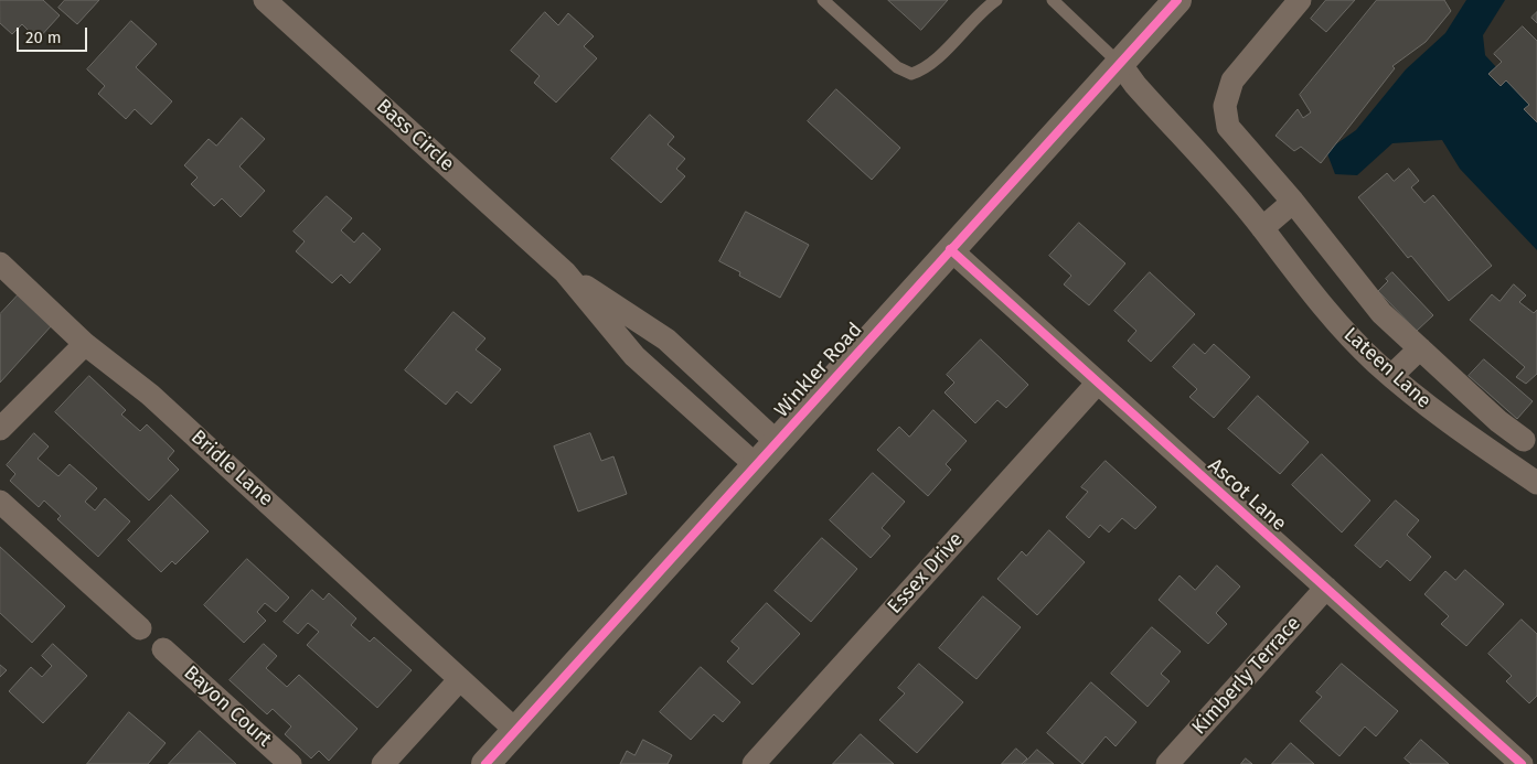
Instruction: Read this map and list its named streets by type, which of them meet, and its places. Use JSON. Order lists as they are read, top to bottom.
{
  "streets": {
    "street": [
      "Bass Circle",
      "Lateen Lane",
      "Winkler Road",
      "Bridle Lane",
      "Ascot Lane",
      "Essex Drive",
      "Kimberly Terrace",
      "Bayon Court"
    ]
  },
  "crossings": [
    ["Bass Circle", "Winkler Road"],
    ["Lateen Lane", "Winkler Road"],
    ["Winkler Road", "Bridle Lane"],
    ["Winkler Road", "Ascot Lane"],
    ["Ascot Lane", "Essex Drive"],
    ["Ascot Lane", "Kimberly Terrace"]
  ],
  "scale_bar": "20 m"
}
